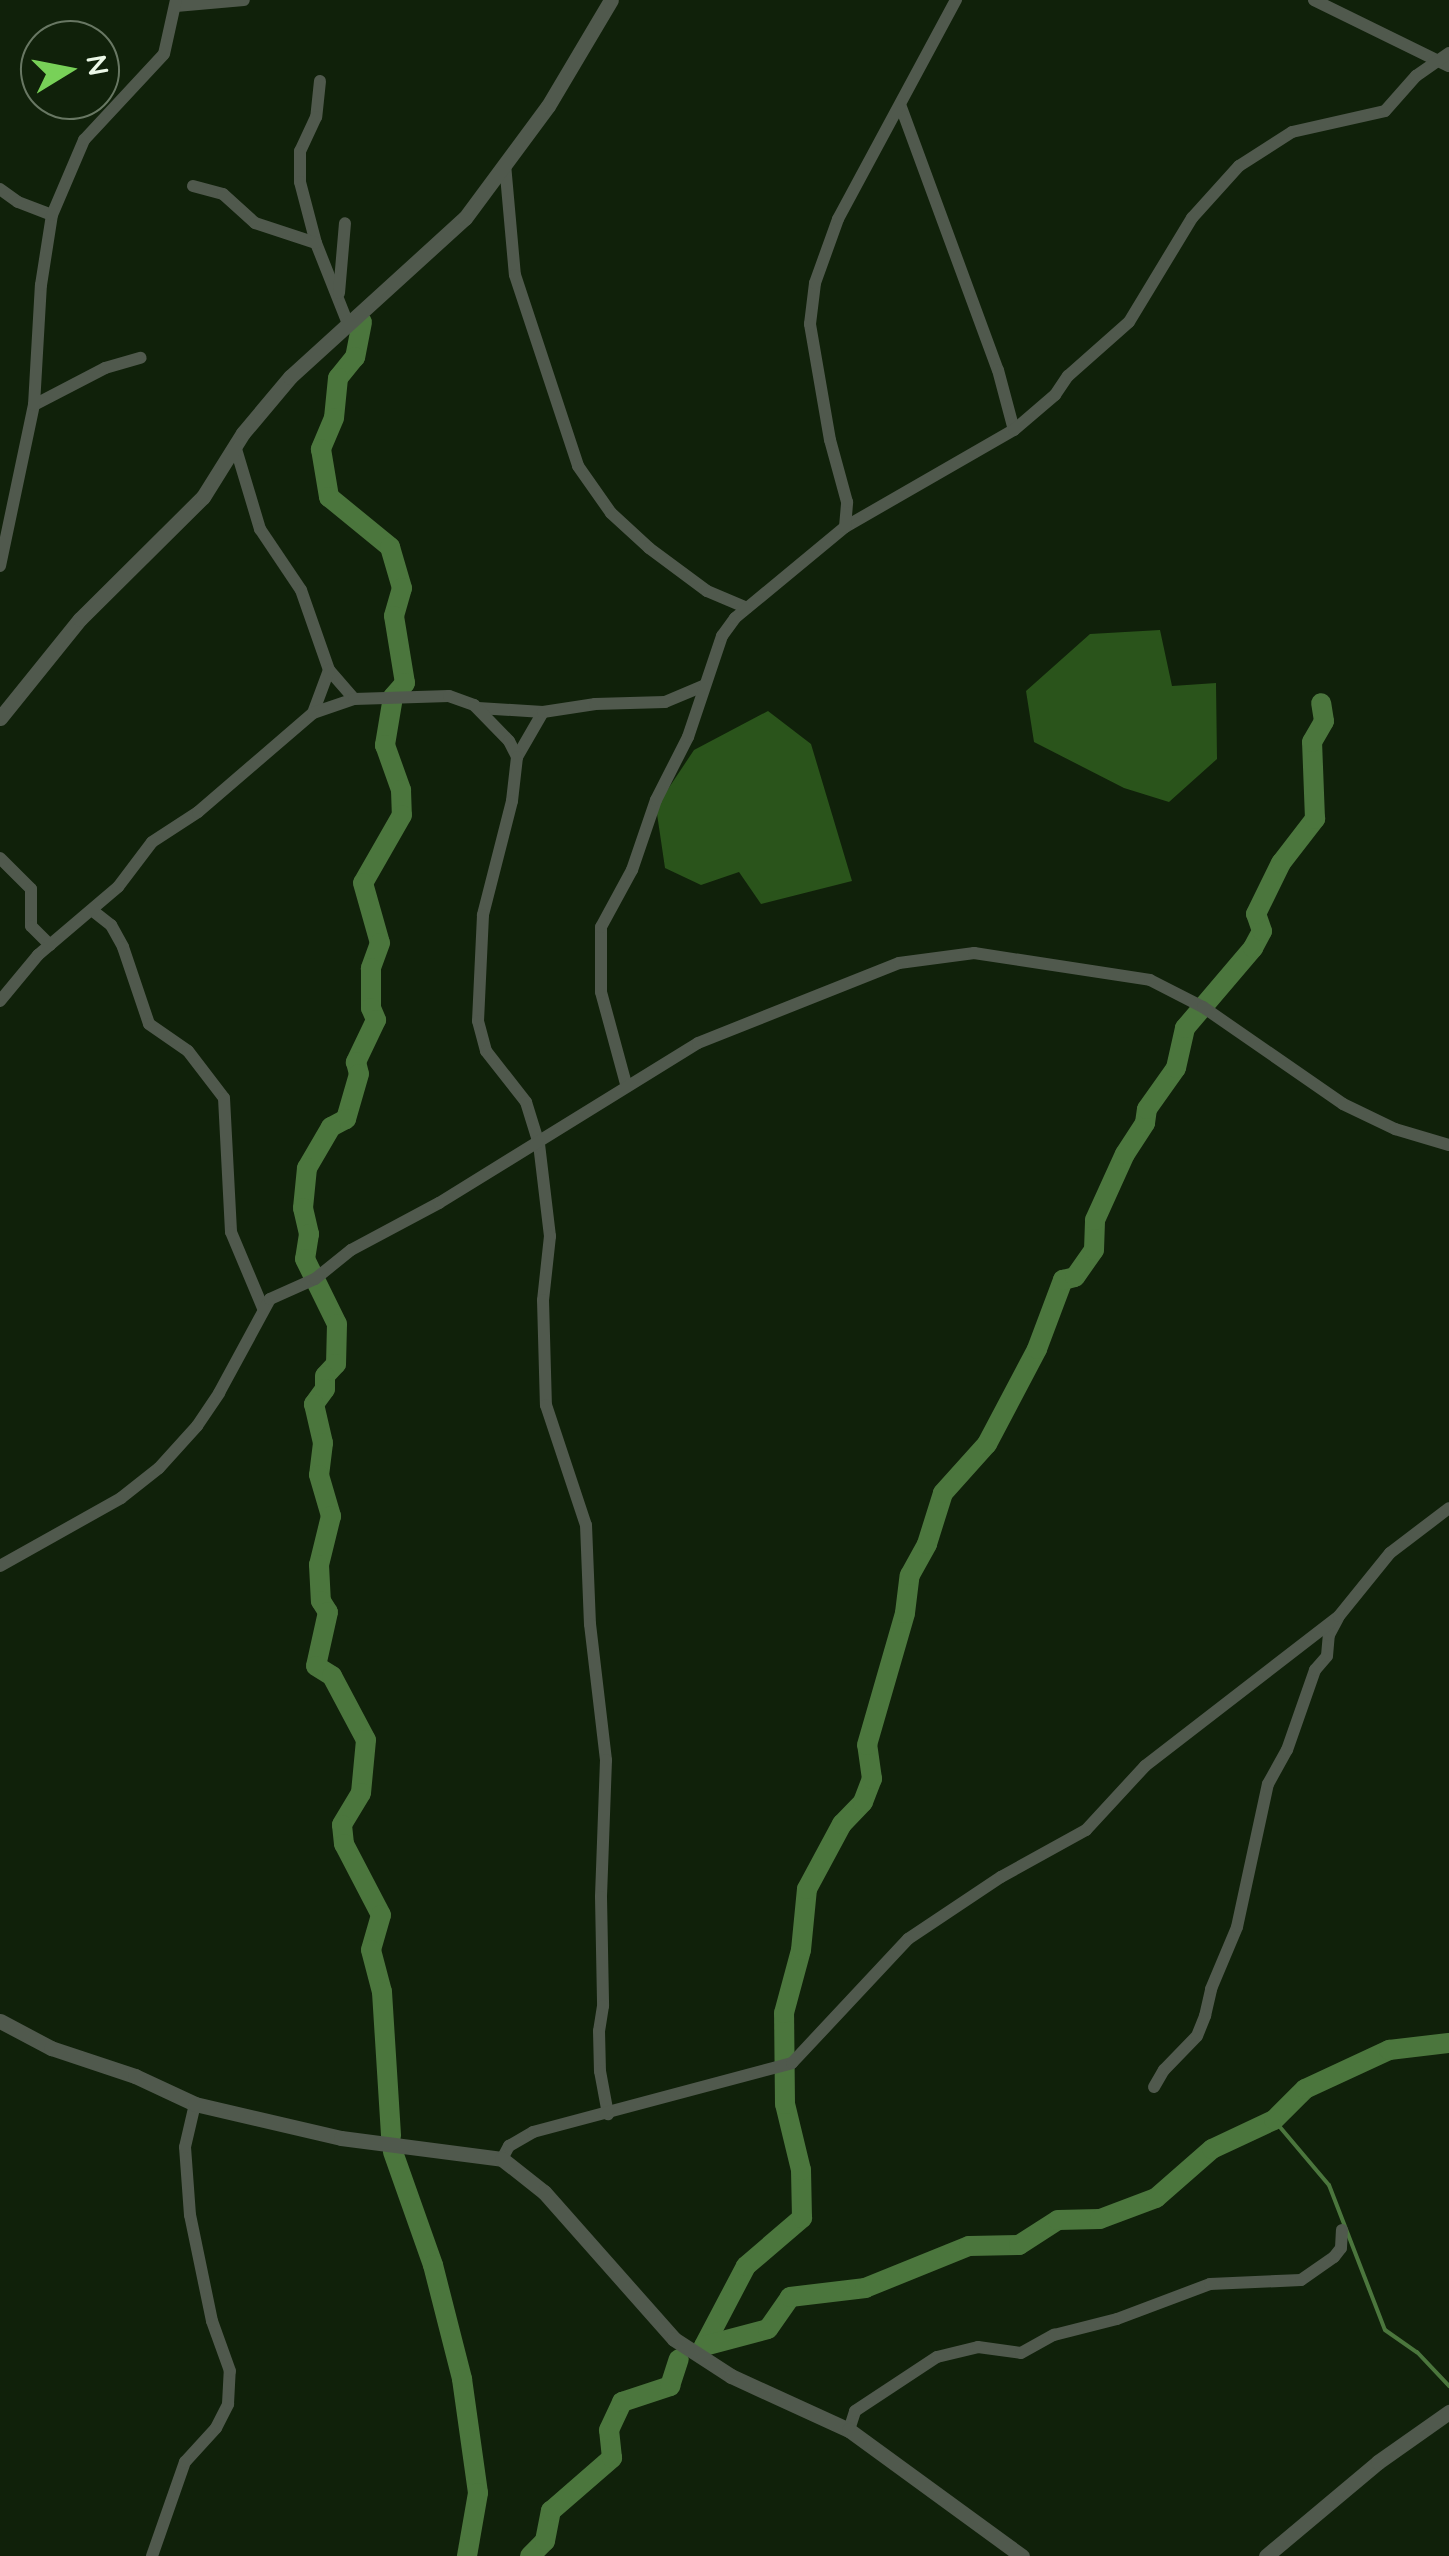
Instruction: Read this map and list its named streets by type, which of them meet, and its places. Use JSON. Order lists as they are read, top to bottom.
{
  "north": "right"
}
